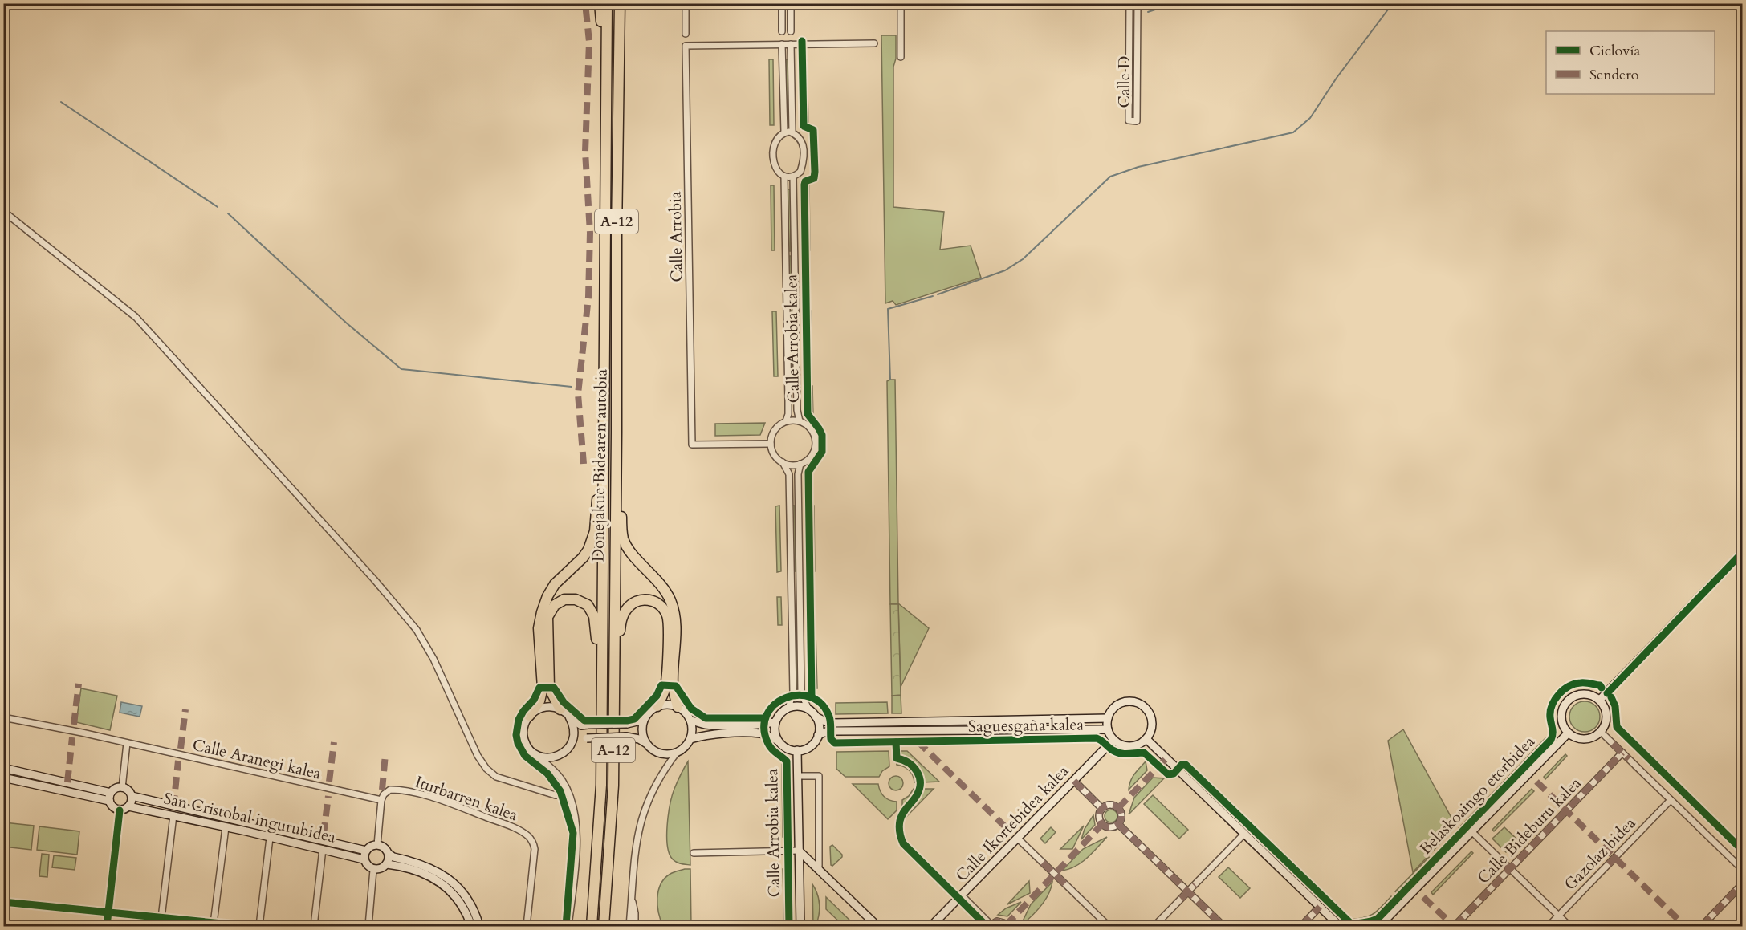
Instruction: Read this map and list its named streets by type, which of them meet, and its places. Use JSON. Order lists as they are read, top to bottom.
{
  "streets": {
    "highway": ["A-12", "Donejakue Bidearen autobia"],
    "street": [
      "Calle D",
      "Calle Arrobia",
      "Calle Arrobia kalea",
      "Saguesgaña kalea",
      "Calle Aranegi kalea",
      "Belaskoaingo etorbidea",
      "Iturbarren kalea",
      "San Cristobal ingurubidea",
      "Calle Ikortebidea kalea",
      "Calle Bideburu kalea",
      "Gazolaz bidea"
    ]
  },
  "crossings": [
    ["Calle Arrobia kalea", "Saguesgaña kalea"],
    ["Saguesgaña kalea", "Calle Ikortebidea kalea"],
    ["Calle Aranegi kalea", "Iturbarren kalea"]
  ],
  "legend": ["Ciclovía", "Sendero"]
}
